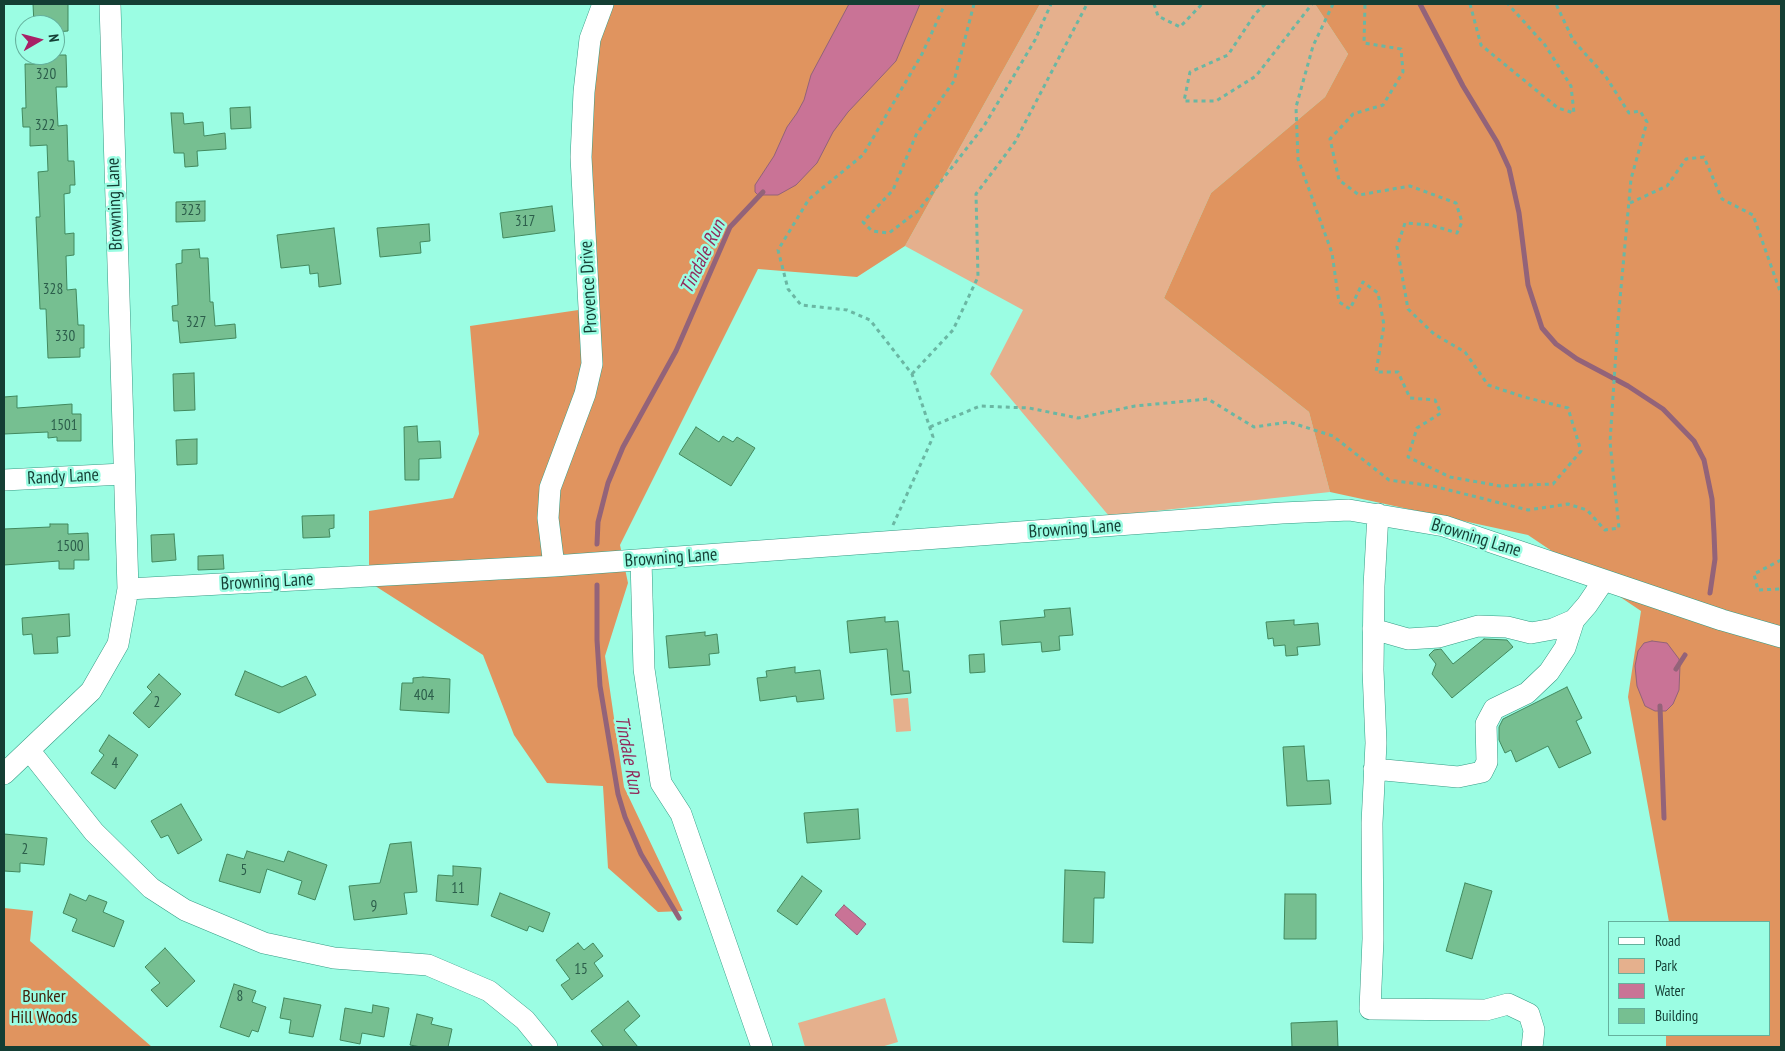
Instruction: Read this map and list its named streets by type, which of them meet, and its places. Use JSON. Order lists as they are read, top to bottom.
{
  "streets": {
    "street": ["Browning Lane", "Provence Drive", "Randy Lane"]
  },
  "crossings": [
    ["Browning Lane", "Provence Drive"],
    ["Browning Lane", "Randy Lane"]
  ],
  "water": ["Tindale Run"],
  "parks": ["Bunker Hill Woods"],
  "house_numbers": [
    "320",
    "322",
    "323",
    "317",
    "328",
    "327",
    "330",
    "1501",
    "1500",
    "404",
    "2",
    "4",
    "2",
    "5",
    "11",
    "9",
    "15",
    "8"
  ],
  "legend": [
    "Road",
    "Park",
    "Water",
    "Building"
  ],
  "north": "right"
}
